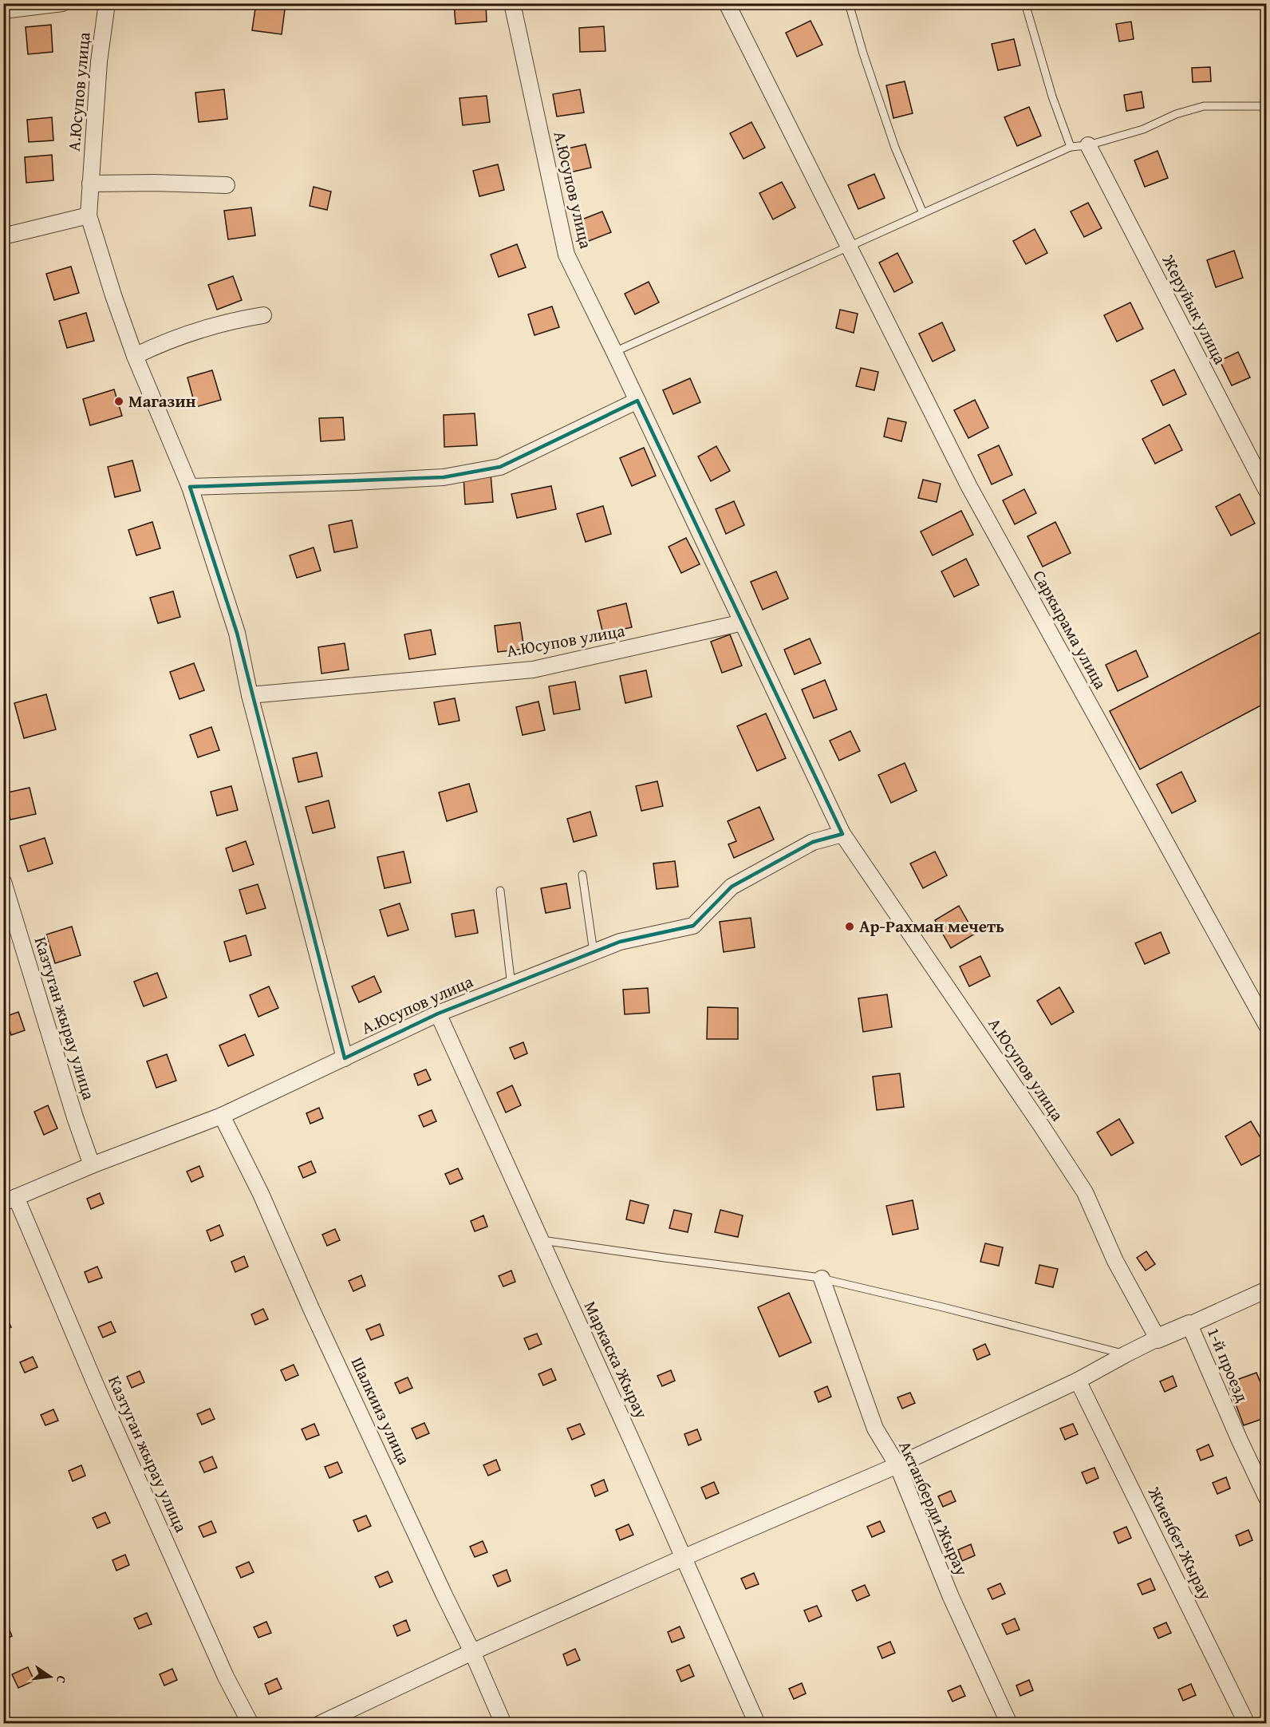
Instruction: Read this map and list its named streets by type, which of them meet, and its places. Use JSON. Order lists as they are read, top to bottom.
{
  "streets": {
    "street": [
      "А.Юсупов улица",
      "Жеруйык улица",
      "Саркырама улица",
      "Казтуган жырау улица",
      "Маркаска Жырау",
      "1-й проезд",
      "Шалкииз улица",
      "Актанберди Жырау",
      "Жиенбет Жырау"
    ]
  },
  "crossings": [
    ["А.Юсупов улица", "Маркаска Жырау"]
  ],
  "places": ["Магазин", "Ар-Рахман мечеть"],
  "north": "right"
}
